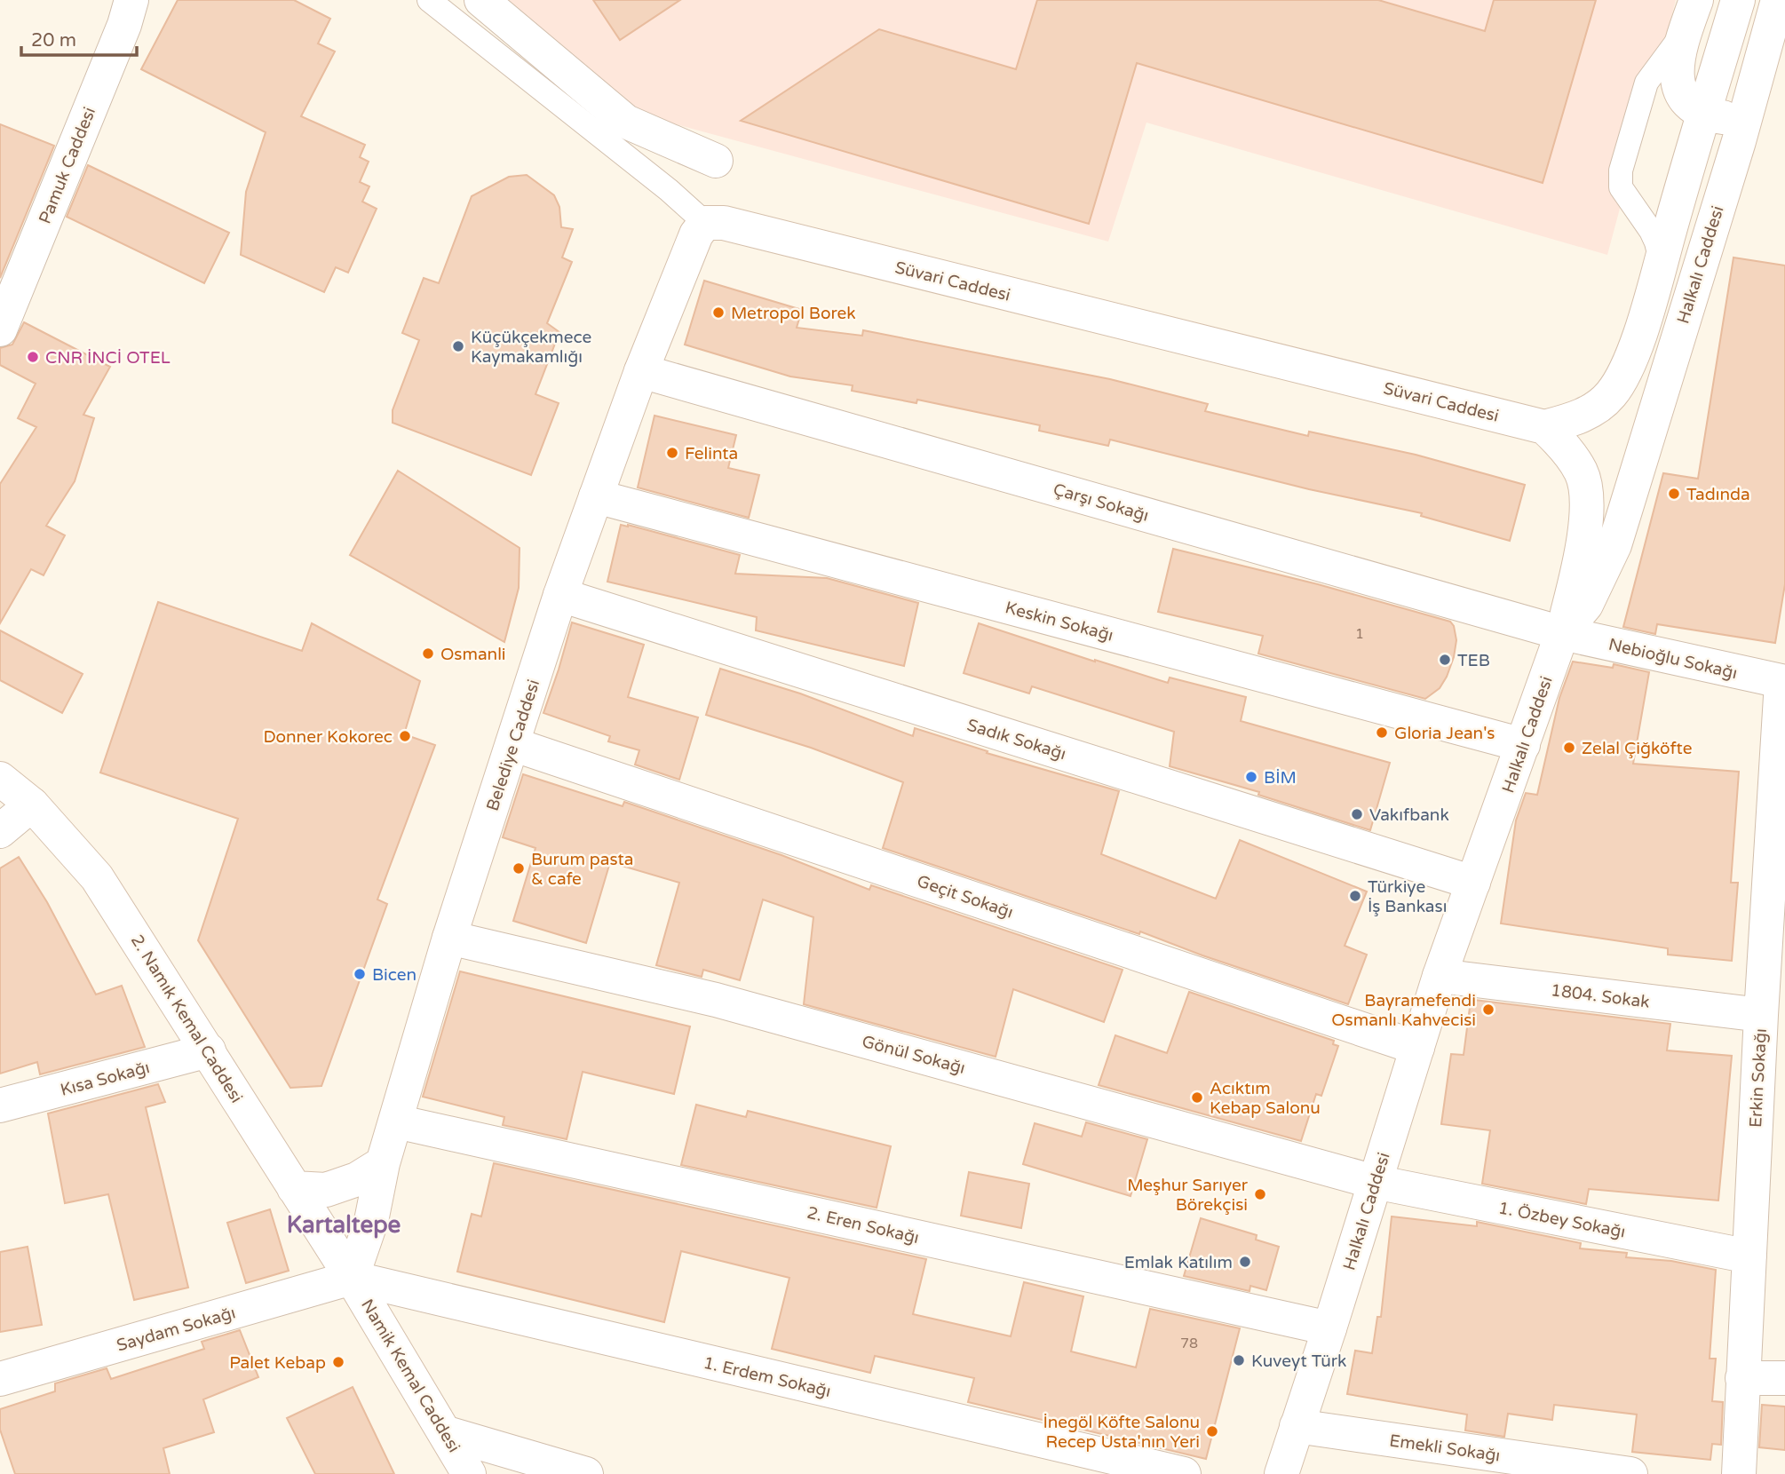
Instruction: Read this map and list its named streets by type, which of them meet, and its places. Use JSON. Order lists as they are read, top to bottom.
{
  "streets": {
    "street": [
      "Pamuk Caddesi",
      "Halkalı Caddesi",
      "Süvari Caddesi",
      "Çarşı Sokağı",
      "Keskin Sokağı",
      "Nebioğlu Sokağı",
      "Sadık Sokağı",
      "Belediye Caddesi",
      "Geçit Sokağı",
      "1804. Sokak",
      "2. Namık Kemal Caddesi",
      "Gönül Sokağı",
      "Kısa Sokağı",
      "Erkin Sokağı",
      "1. Özbey Sokağı",
      "2. Eren Sokağı",
      "Saydam Sokağı",
      "Namik Kemal Caddesi",
      "1. Erdem Sokağı",
      "Emekli Sokağı"
    ]
  },
  "crossings": [
    ["Halkalı Caddesi", "Çarşı Sokağı"],
    ["Halkalı Caddesi", "Keskin Sokağı"],
    ["Halkalı Caddesi", "Nebioğlu Sokağı"],
    ["Halkalı Caddesi", "Sadık Sokağı"],
    ["Halkalı Caddesi", "Geçit Sokağı"],
    ["Halkalı Caddesi", "1804. Sokak"],
    ["Halkalı Caddesi", "Gönül Sokağı"],
    ["Halkalı Caddesi", "1. Özbey Sokağı"],
    ["Halkalı Caddesi", "2. Eren Sokağı"],
    ["Halkalı Caddesi", "Emekli Sokağı"],
    ["Süvari Caddesi", "Belediye Caddesi"],
    ["Çarşı Sokağı", "Nebioğlu Sokağı"],
    ["Çarşı Sokağı", "Belediye Caddesi"],
    ["Keskin Sokağı", "Belediye Caddesi"],
    ["Nebioğlu Sokağı", "Erkin Sokağı"],
    ["Sadık Sokağı", "Belediye Caddesi"],
    ["Belediye Caddesi", "Geçit Sokağı"],
    ["Belediye Caddesi", "2. Namık Kemal Caddesi"],
    ["Belediye Caddesi", "Gönül Sokağı"],
    ["Belediye Caddesi", "2. Eren Sokağı"],
    ["Belediye Caddesi", "Saydam Sokağı"],
    ["Belediye Caddesi", "Namik Kemal Caddesi"],
    ["Belediye Caddesi", "1. Erdem Sokağı"],
    ["1804. Sokak", "Erkin Sokağı"],
    ["2. Namık Kemal Caddesi", "Kısa Sokağı"],
    ["2. Namık Kemal Caddesi", "Saydam Sokağı"],
    ["2. Namık Kemal Caddesi", "Namik Kemal Caddesi"],
    ["2. Namık Kemal Caddesi", "1. Erdem Sokağı"],
    ["Gönül Sokağı", "1. Özbey Sokağı"],
    ["Erkin Sokağı", "1. Özbey Sokağı"],
    ["Saydam Sokağı", "Namik Kemal Caddesi"],
    ["Saydam Sokağı", "1. Erdem Sokağı"],
    ["Namik Kemal Caddesi", "1. Erdem Sokağı"]
  ],
  "districts": ["Kartaltepe"],
  "places": [
    "Metropol Borek",
    "Küçükçekmece Kaymakamlığı",
    "CNR İNCİ OTEL",
    "Felinta",
    "Tadında",
    "Osmanli",
    "TEB",
    "Gloria Jean's",
    "Donner Kokorec",
    "Zelal Çiğköfte",
    "BİM",
    "Vakıfbank",
    "Burum pasta & cafe",
    "Türkiye İş Bankası",
    "Bicen",
    "Bayramefendi Osmanlı Kahvecisi",
    "Acıktım Kebap Salonu",
    "Meşhur Sarıyer Börekçisi",
    "Emlak Katılım",
    "Kuveyt Türk",
    "Palet Kebap",
    "İnegöl Köfte Salonu Recep Usta'nın Yeri"
  ],
  "house_numbers": ["1", "78"],
  "scale_bar": "20 m"
}
